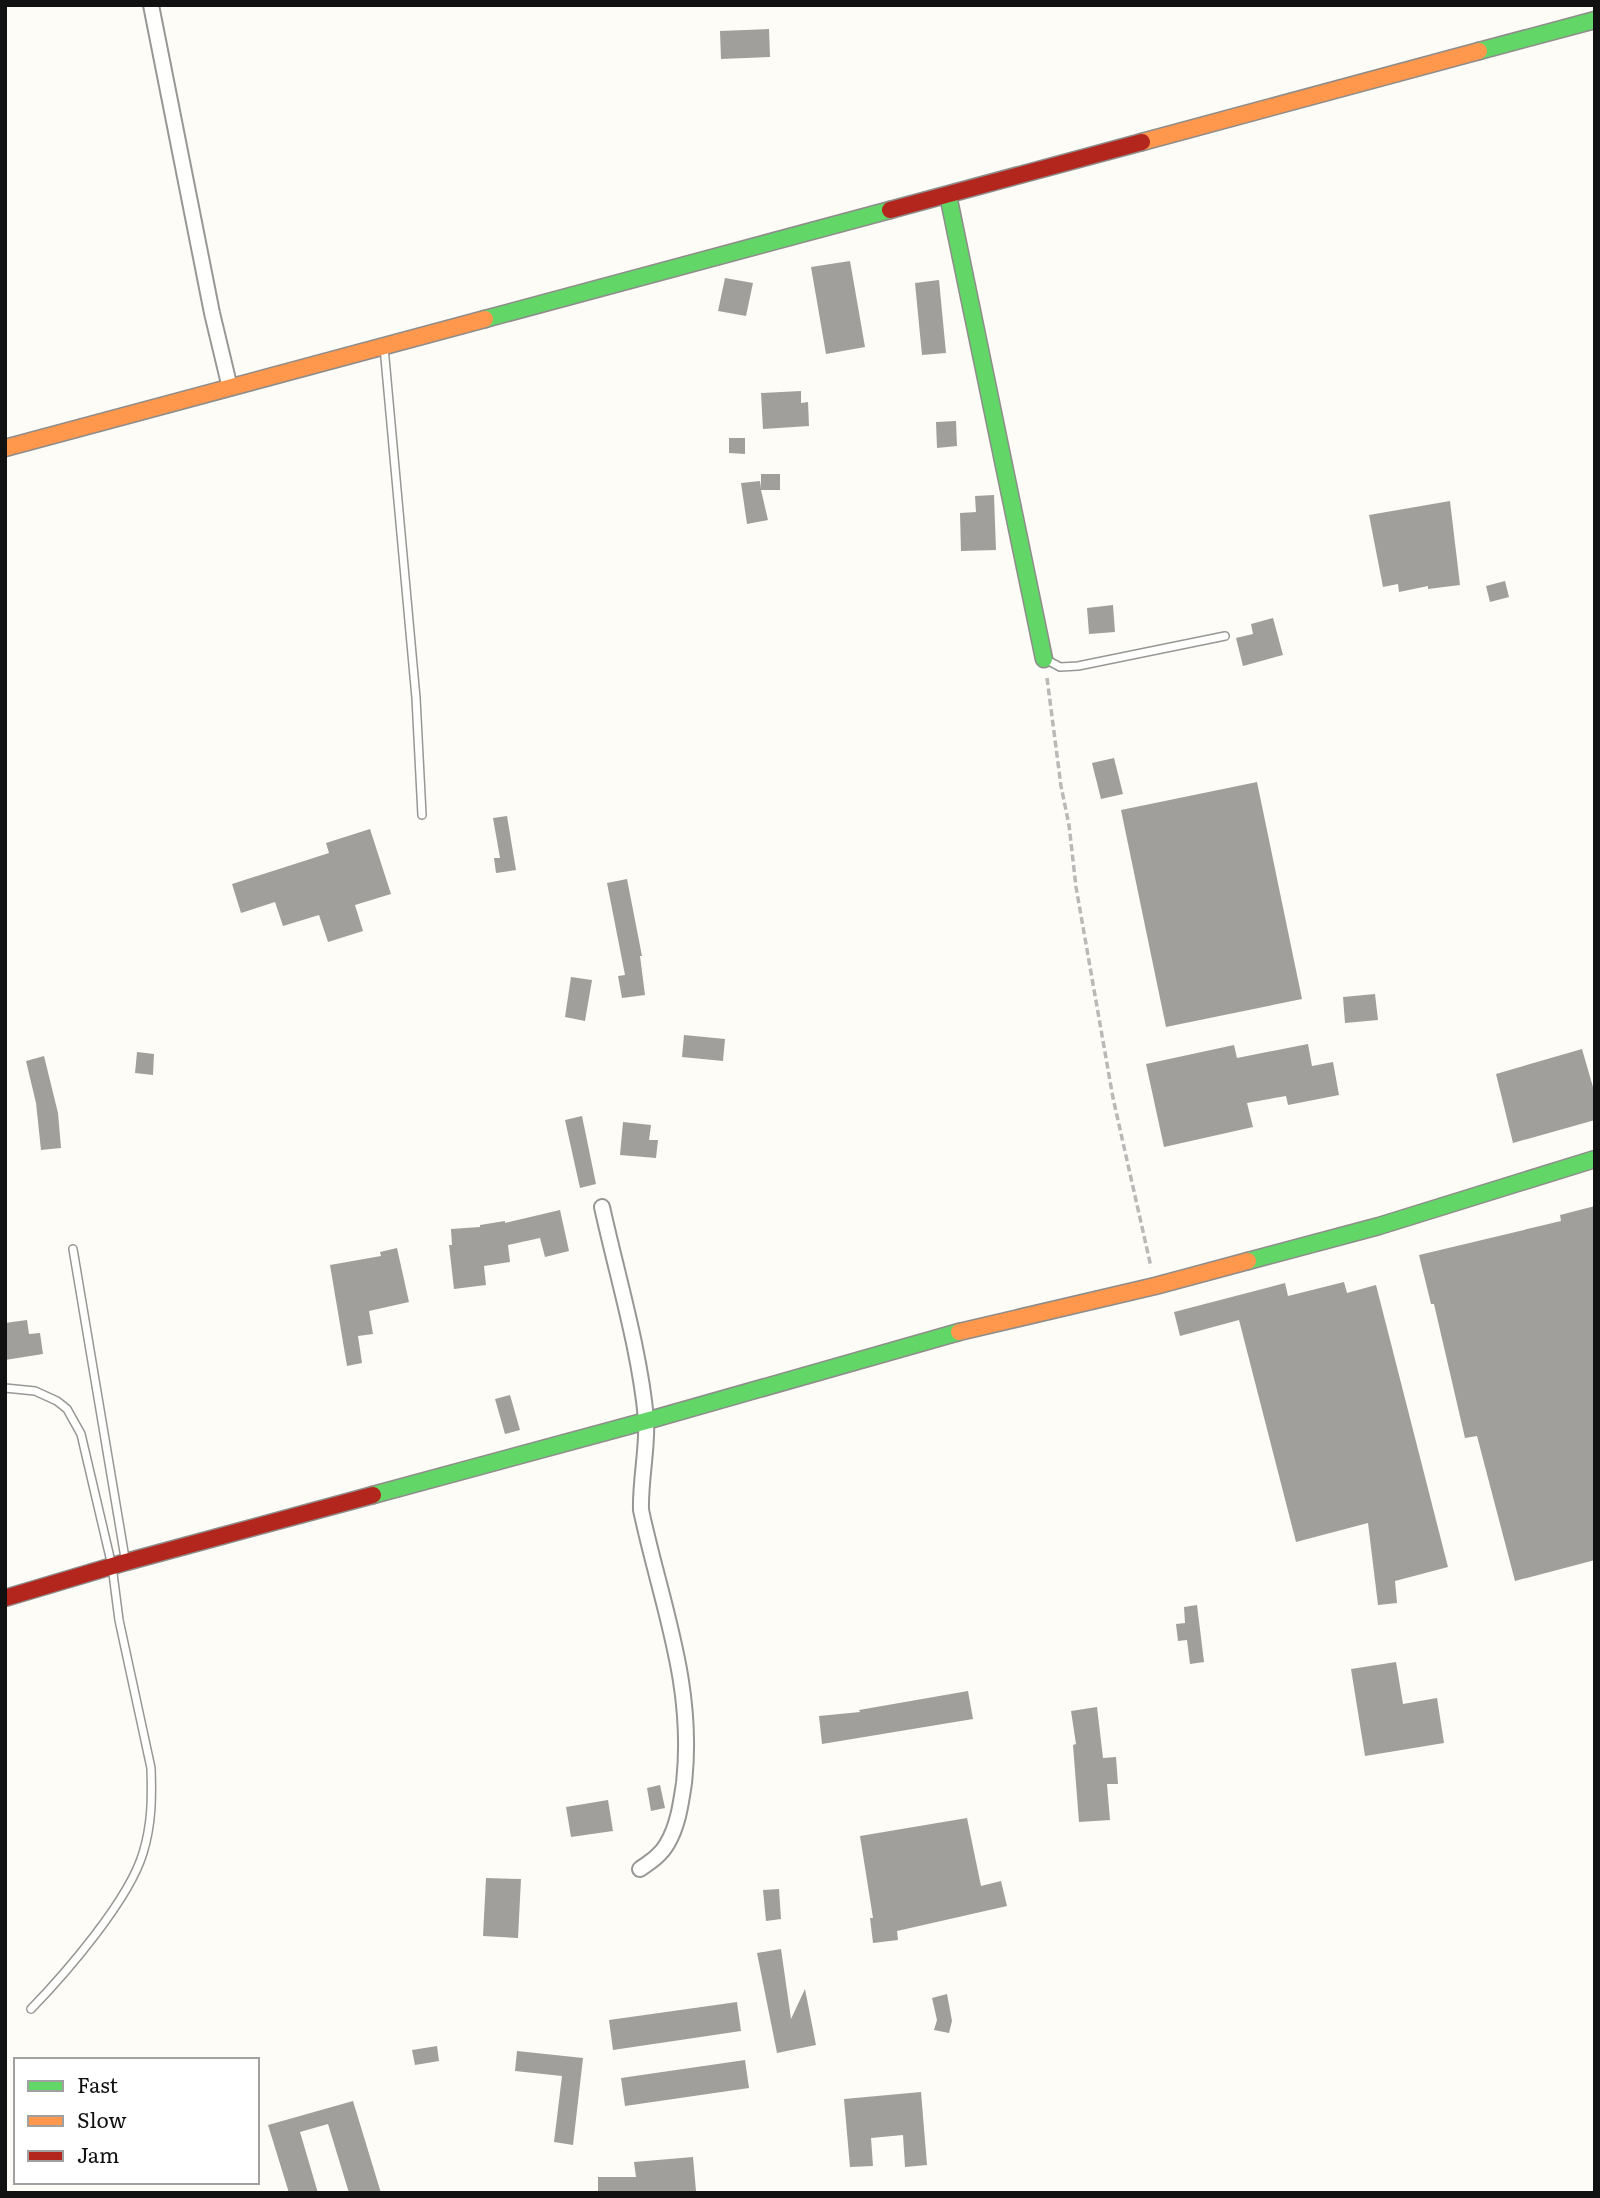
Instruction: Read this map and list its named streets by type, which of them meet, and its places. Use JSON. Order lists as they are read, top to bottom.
{
  "legend": ["Fast", "Slow", "Jam"]
}
